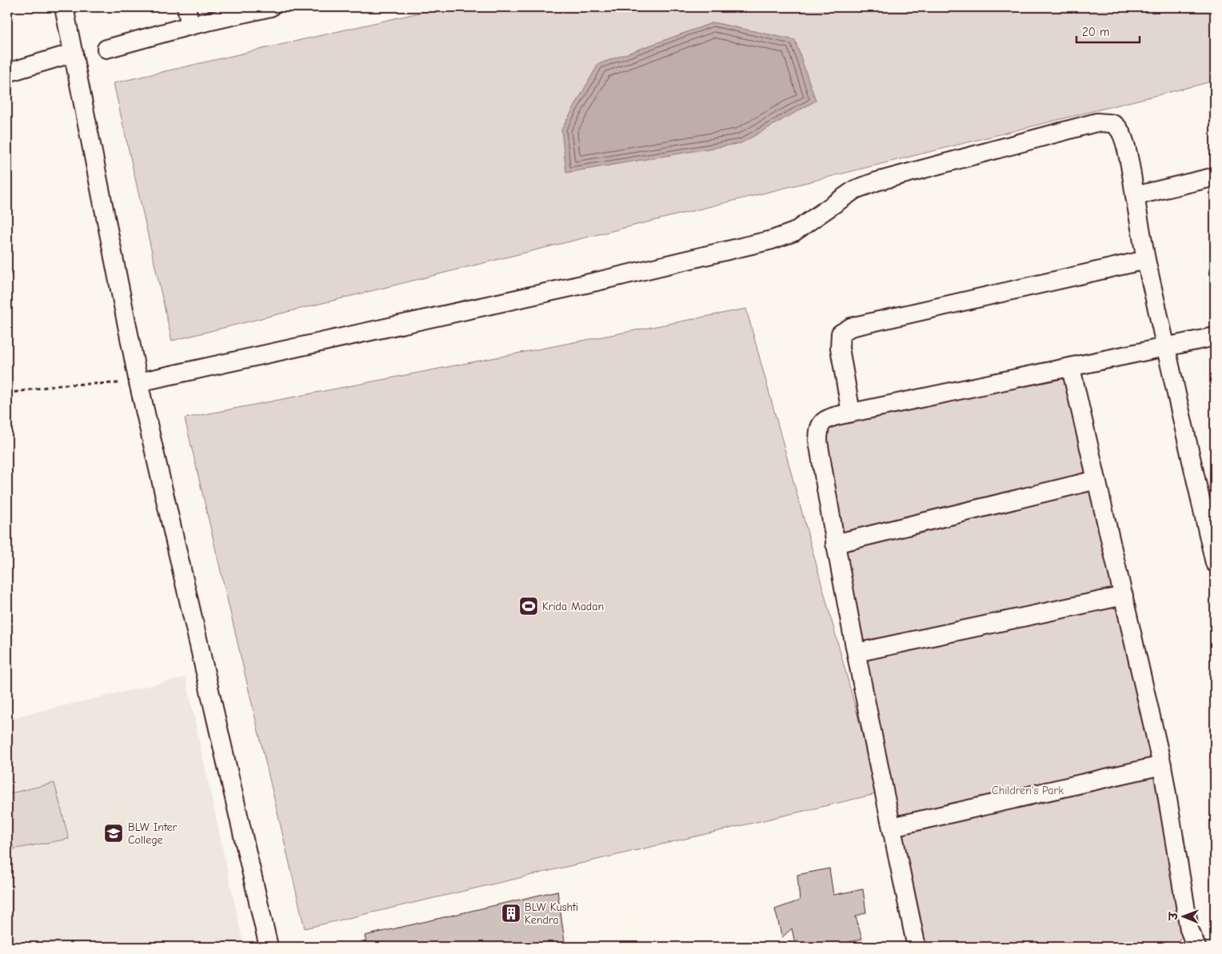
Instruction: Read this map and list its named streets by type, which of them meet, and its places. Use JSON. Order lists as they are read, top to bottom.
{
  "parks": ["Children's Park"],
  "places": {
    "sports": ["Krida Madan"],
    "school or university": ["BLW Inter College"],
    "building": ["BLW Kushti Kendra"]
  },
  "scale_bar": "20 m",
  "north": "left"
}
